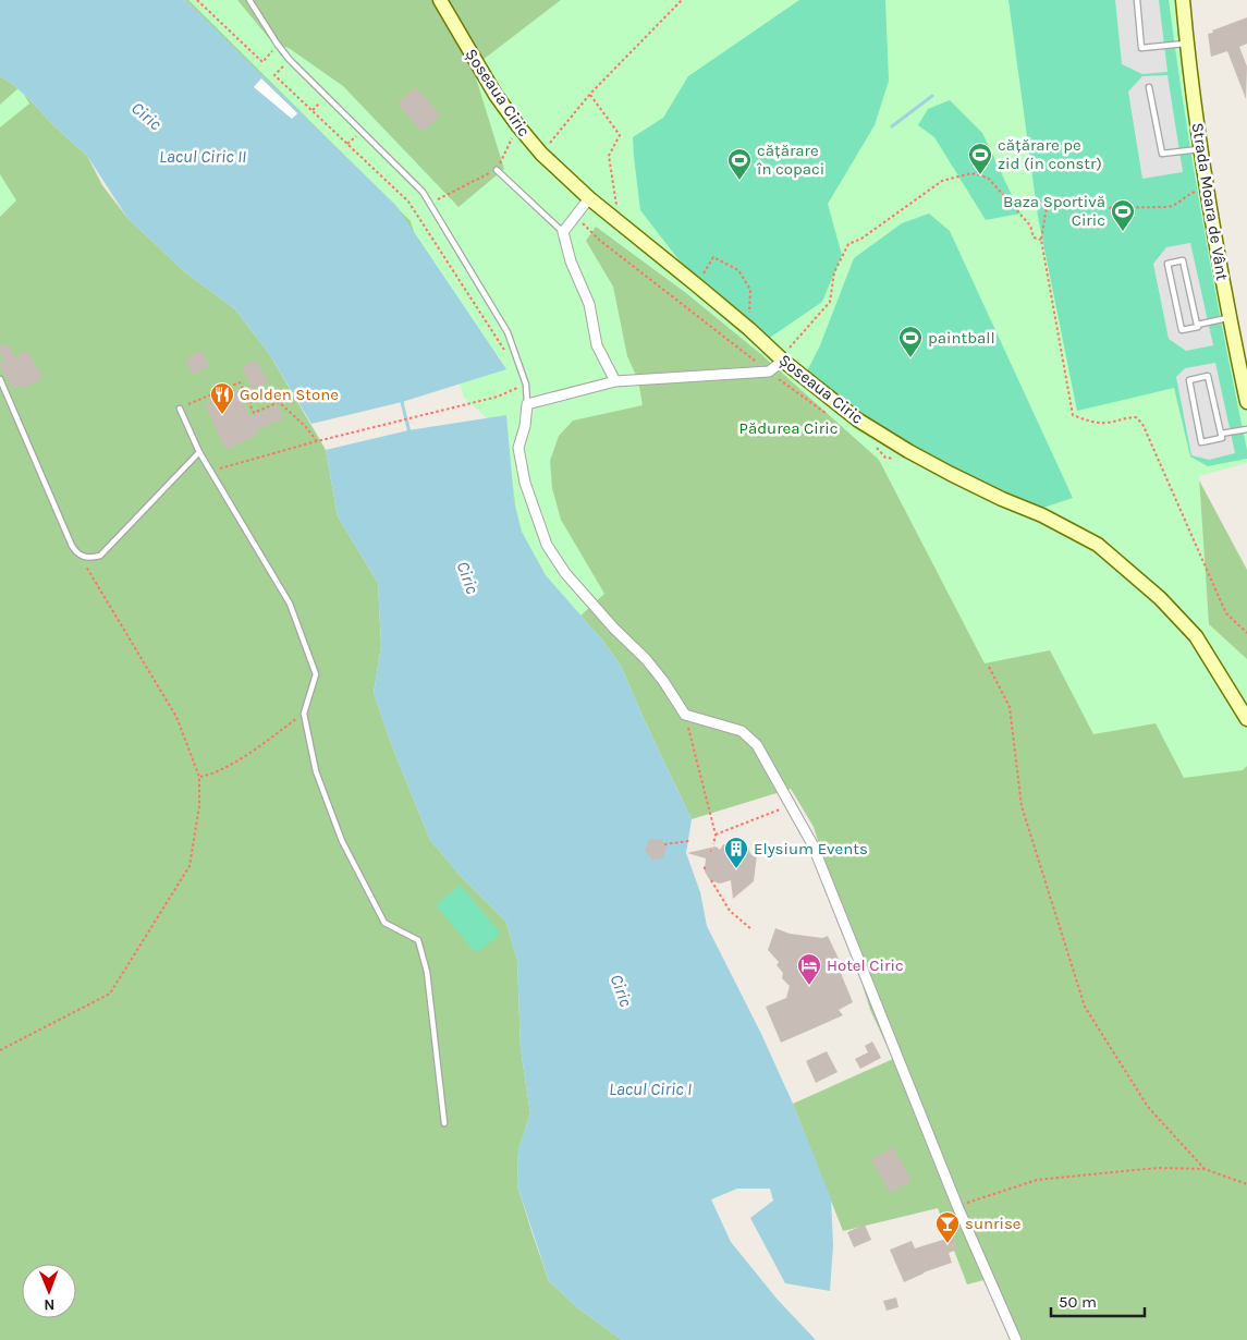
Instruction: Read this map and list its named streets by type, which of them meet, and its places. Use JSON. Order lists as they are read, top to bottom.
{
  "streets": {
    "main road": ["Șoseaua Ciric", "Strada Moara de Vânt"]
  },
  "water": ["Ciric", "Lacul Ciric II", "Lacul Ciric I"],
  "parks": ["Pădurea Ciric"],
  "places": {
    "sports": [
      "cățărare pe zid (in constr)",
      "cățărare în copaci",
      "Baza Sportivă Ciric",
      "paintball"
    ],
    "restaurant": ["Golden Stone"],
    "building": ["Elysium Events"],
    "hotel": ["Hotel Ciric"],
    "bar": ["sunrise"]
  },
  "scale_bar": "50 m",
  "north": "bottom"
}
